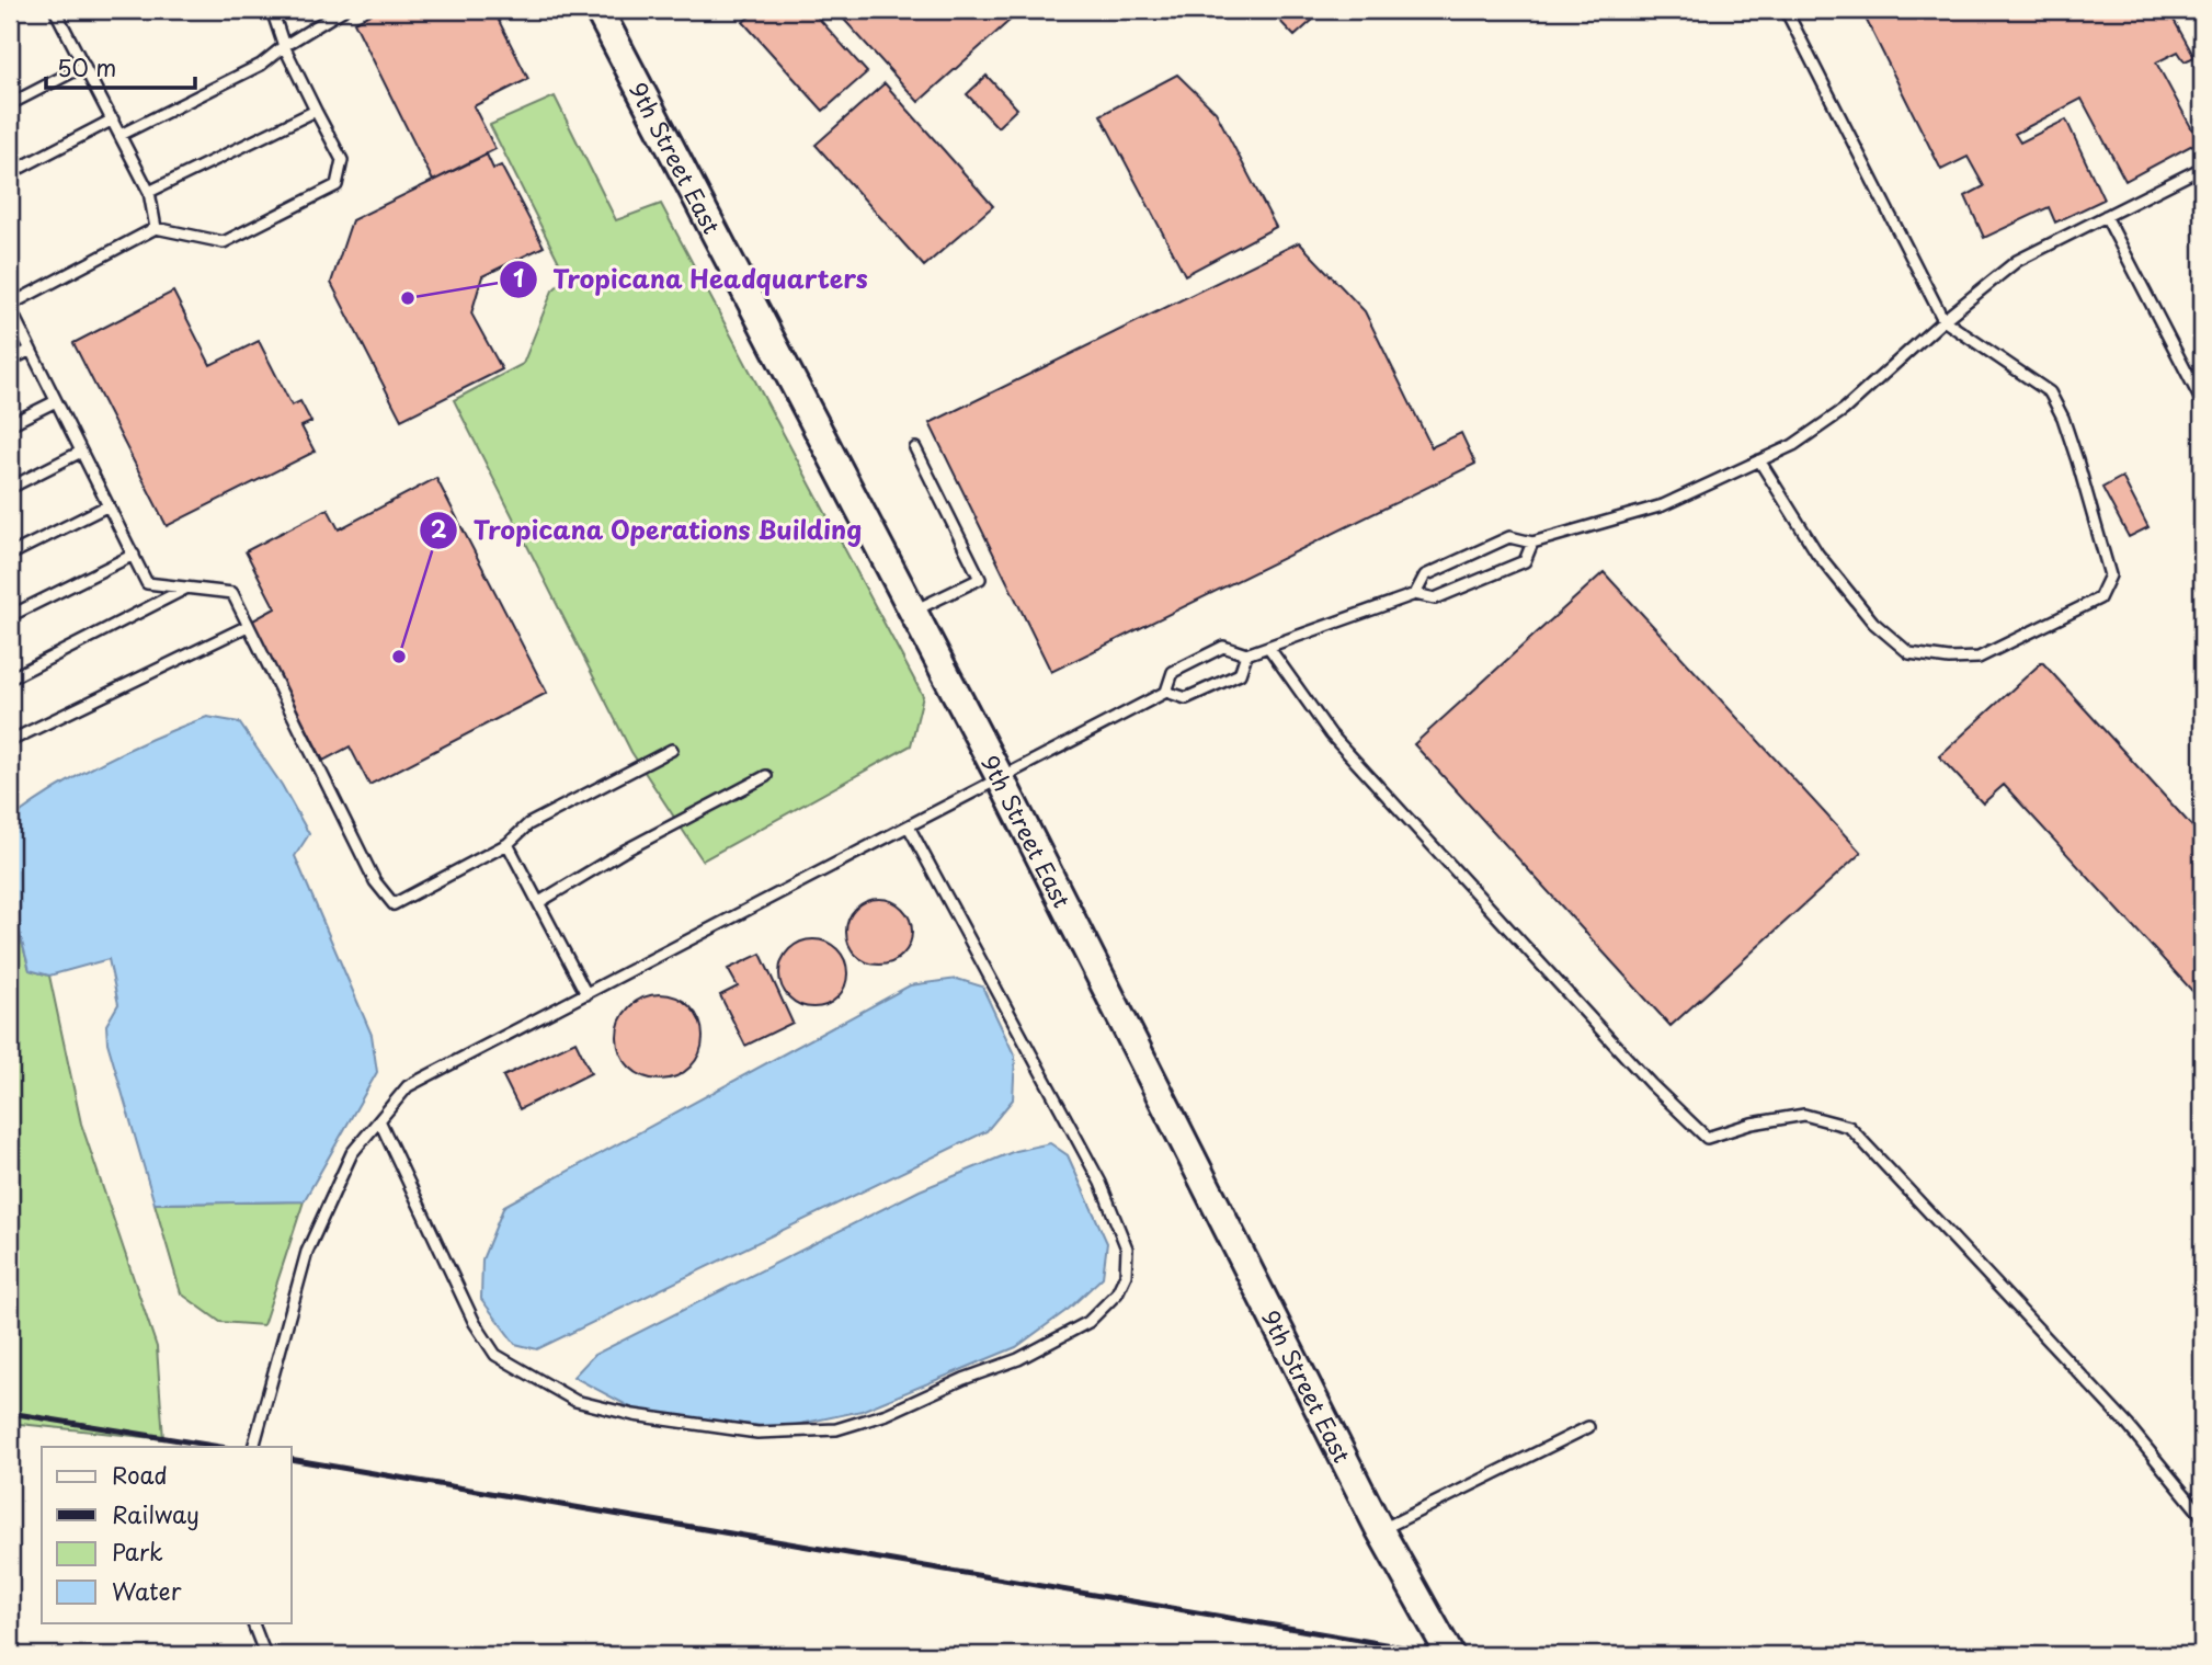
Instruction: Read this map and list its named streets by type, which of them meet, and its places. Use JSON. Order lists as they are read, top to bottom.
{
  "streets": {
    "street": ["9th Street East"]
  },
  "places": ["Tropicana Headquarters", "Tropicana Operations Building"],
  "legend": [
    "Road",
    "Railway",
    "Park",
    "Water"
  ],
  "scale_bar": "50 m"
}
